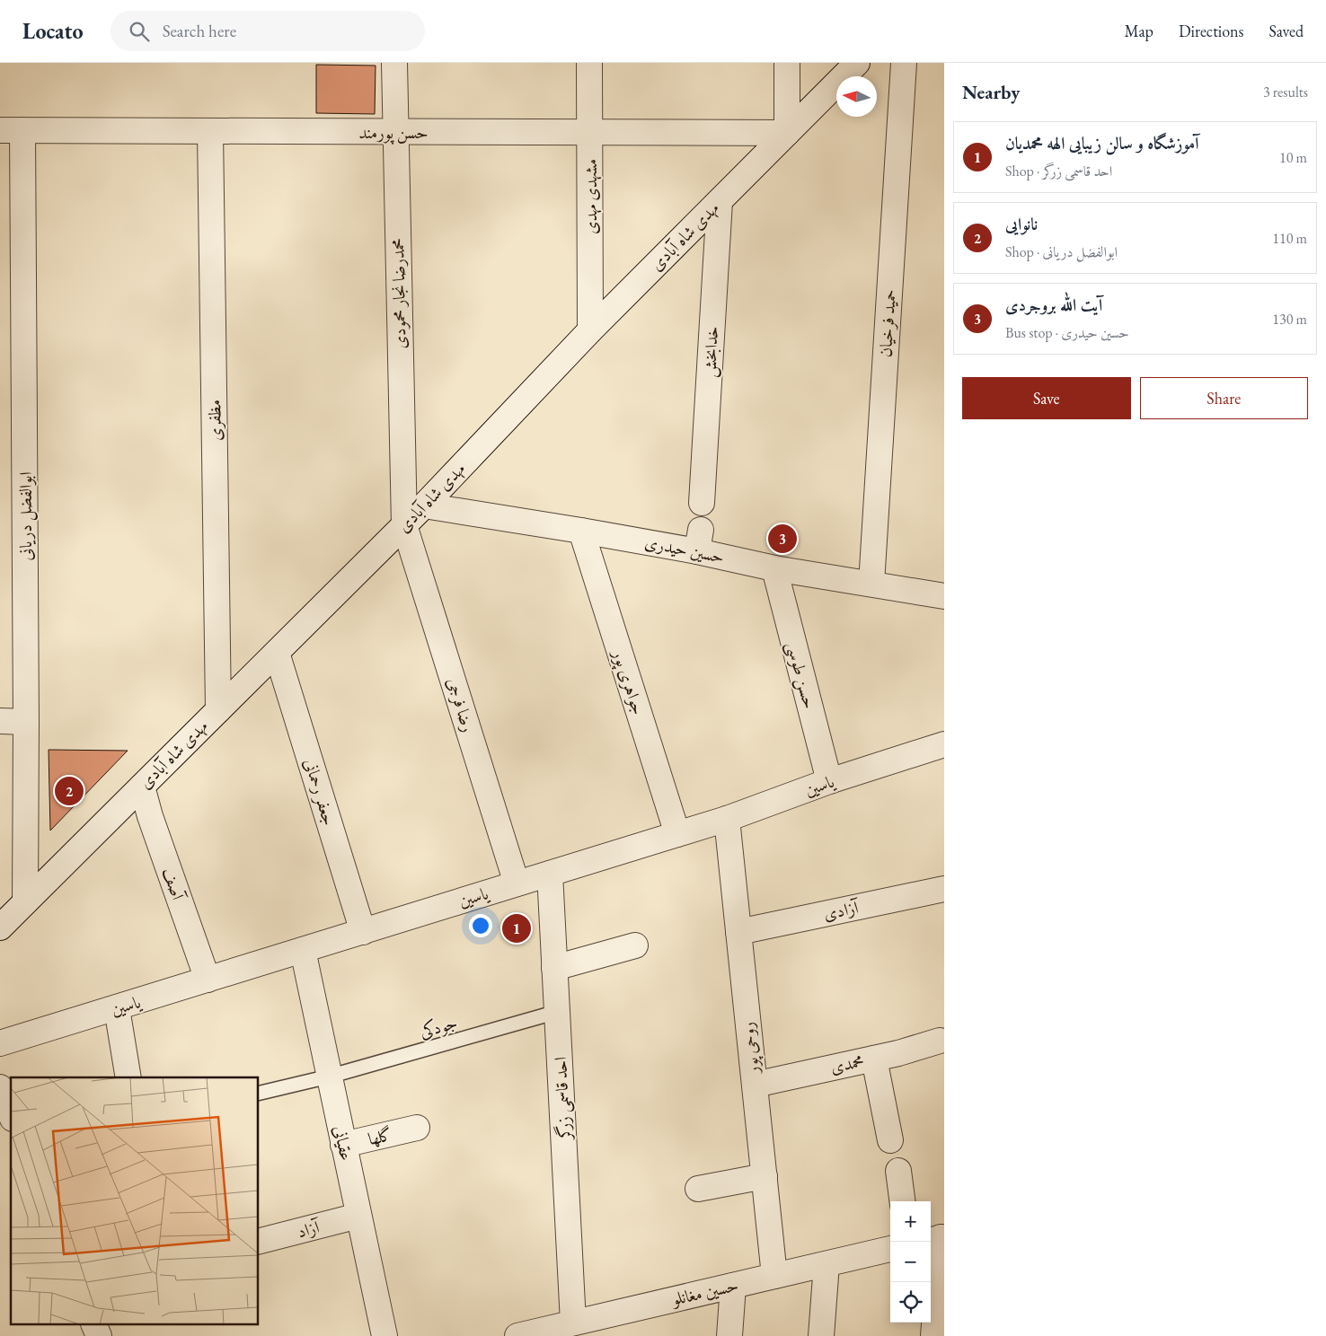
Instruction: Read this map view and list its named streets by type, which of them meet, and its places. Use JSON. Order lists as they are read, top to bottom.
{
  "streets": {
    "street": [
      "حسن پورمند",
      "مشهدی مهدی",
      "مهدی شاه آبادی",
      "محمدرضا نجار محمودی",
      "حمید فرخیان",
      "خدابخش",
      "مظفری",
      "ابوالفضل دریانی",
      "حسین حیدری",
      "حسن طوسی",
      "جواهری پور",
      "رضا فرجی",
      "یاسین",
      "جعفر رحمانی",
      "آصف",
      "آزادی",
      "روحی پور",
      "محمدی",
      "احد قاسمی زرگر",
      "گلها",
      "عقیانی",
      "آزاد",
      "حسین مغانلو"
    ],
    "lane": ["جودکی"]
  },
  "crossings": [
    ["حسن پورمند", "مشهدی مهدی"],
    ["حسن پورمند", "مهدی شاه آبادی"],
    ["حسن پورمند", "محمدرضا نجار محمودی"],
    ["حسن پورمند", "مظفری"],
    ["حسن پورمند", "ابوالفضل دریانی"],
    ["مشهدی مهدی", "مهدی شاه آبادی"],
    ["مهدی شاه آبادی", "محمدرضا نجار محمودی"],
    ["مهدی شاه آبادی", "خدابخش"],
    ["مهدی شاه آبادی", "مظفری"],
    ["مهدی شاه آبادی", "ابوالفضل دریانی"],
    ["مهدی شاه آبادی", "حسین حیدری"],
    ["مهدی شاه آبادی", "رضا فرجی"],
    ["مهدی شاه آبادی", "جعفر رحمانی"],
    ["مهدی شاه آبادی", "آصف"],
    ["محمدرضا نجار محمودی", "رضا فرجی"],
    ["حمید فرخیان", "حسین حیدری"],
    ["حسین حیدری", "حسن طوسی"],
    ["حسین حیدری", "جواهری پور"],
    ["حسن طوسی", "یاسین"],
    ["جواهری پور", "یاسین"],
    ["رضا فرجی", "یاسین"],
    ["یاسین", "جعفر رحمانی"],
    ["یاسین", "آصف"],
    ["یاسین", "روحی پور"],
    ["یاسین", "احد قاسمی زرگر"],
    ["یاسین", "عقیانی"],
    ["آزادی", "روحی پور"],
    ["جودکی", "احد قاسمی زرگر"],
    ["جودکی", "عقیانی"],
    ["روحی پور", "محمدی"],
    ["روحی پور", "حسین مغانلو"],
    ["احد قاسمی زرگر", "حسین مغانلو"],
    ["گلها", "عقیانی"],
    ["عقیانی", "آزاد"]
  ],
  "north": "left",
  "page": {
    "header": "Locato",
    "search": "Search here",
    "nav": ["Map", "Directions", "Saved"],
    "heading": ["Nearby", "3 results"],
    "list": [
      {
        "mark": "1",
        "name": "آموزشگاه و سالن زیبایی الهه محمدیان",
        "note": "Shop · احد قاسمی زرگر",
        "value": "10 m"
      },
      {
        "mark": "2",
        "name": "نانوایی",
        "note": "Shop · ابوالفضل دریانی",
        "value": "110 m"
      },
      {
        "mark": "3",
        "name": "آیت الله بروجردی",
        "note": "Bus stop · حسین حیدری",
        "value": "130 m"
      }
    ],
    "buttons": ["Save", "Share"],
    "pins": ["3", "2", "1"],
    "map_buttons": ["+", "−"]
  }
}
